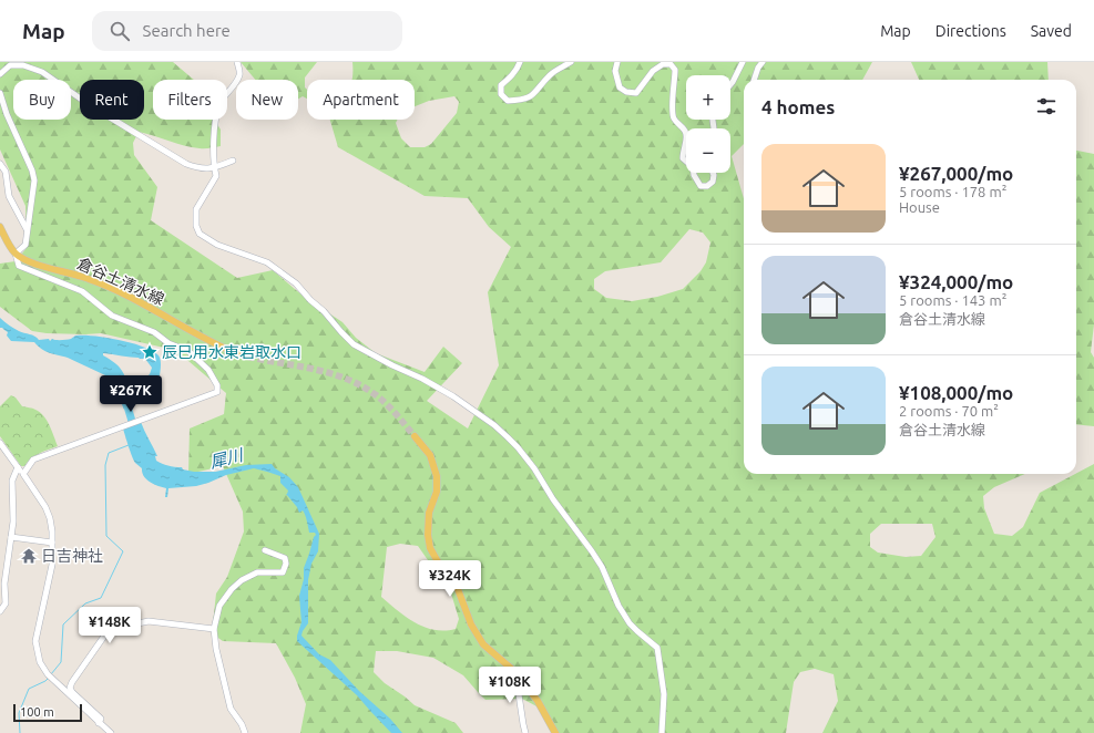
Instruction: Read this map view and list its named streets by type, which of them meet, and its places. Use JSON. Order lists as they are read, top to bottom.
{
  "streets": {
    "main road": ["倉谷土清水線"]
  },
  "water": ["犀川"],
  "places": {
    "place": ["辰巳用水東岩取水口"],
    "temple": ["日吉神社"]
  },
  "scale_bar": "100 m",
  "page": {
    "header": "Map",
    "search": "Search here",
    "nav": ["Map", "Directions", "Saved"],
    "map_buttons": ["+", "−"],
    "chip": [
      "Buy",
      "Rent",
      "Filters",
      "New",
      "Apartment"
    ],
    "heading": "4 homes",
    "list": [
      {
        "name": "¥267,000/mo",
        "note": "5 rooms · 178 m² · House"
      },
      {
        "name": "¥324,000/mo",
        "note": "5 rooms · 143 m² · 倉谷土清水線"
      },
      {
        "name": "¥108,000/mo",
        "note": "2 rooms · 70 m² · 倉谷土清水線"
      }
    ],
    "price": [
      "¥267K",
      "¥324K",
      "¥148K",
      "¥108K"
    ],
    "scale": "100 m"
  }
}
